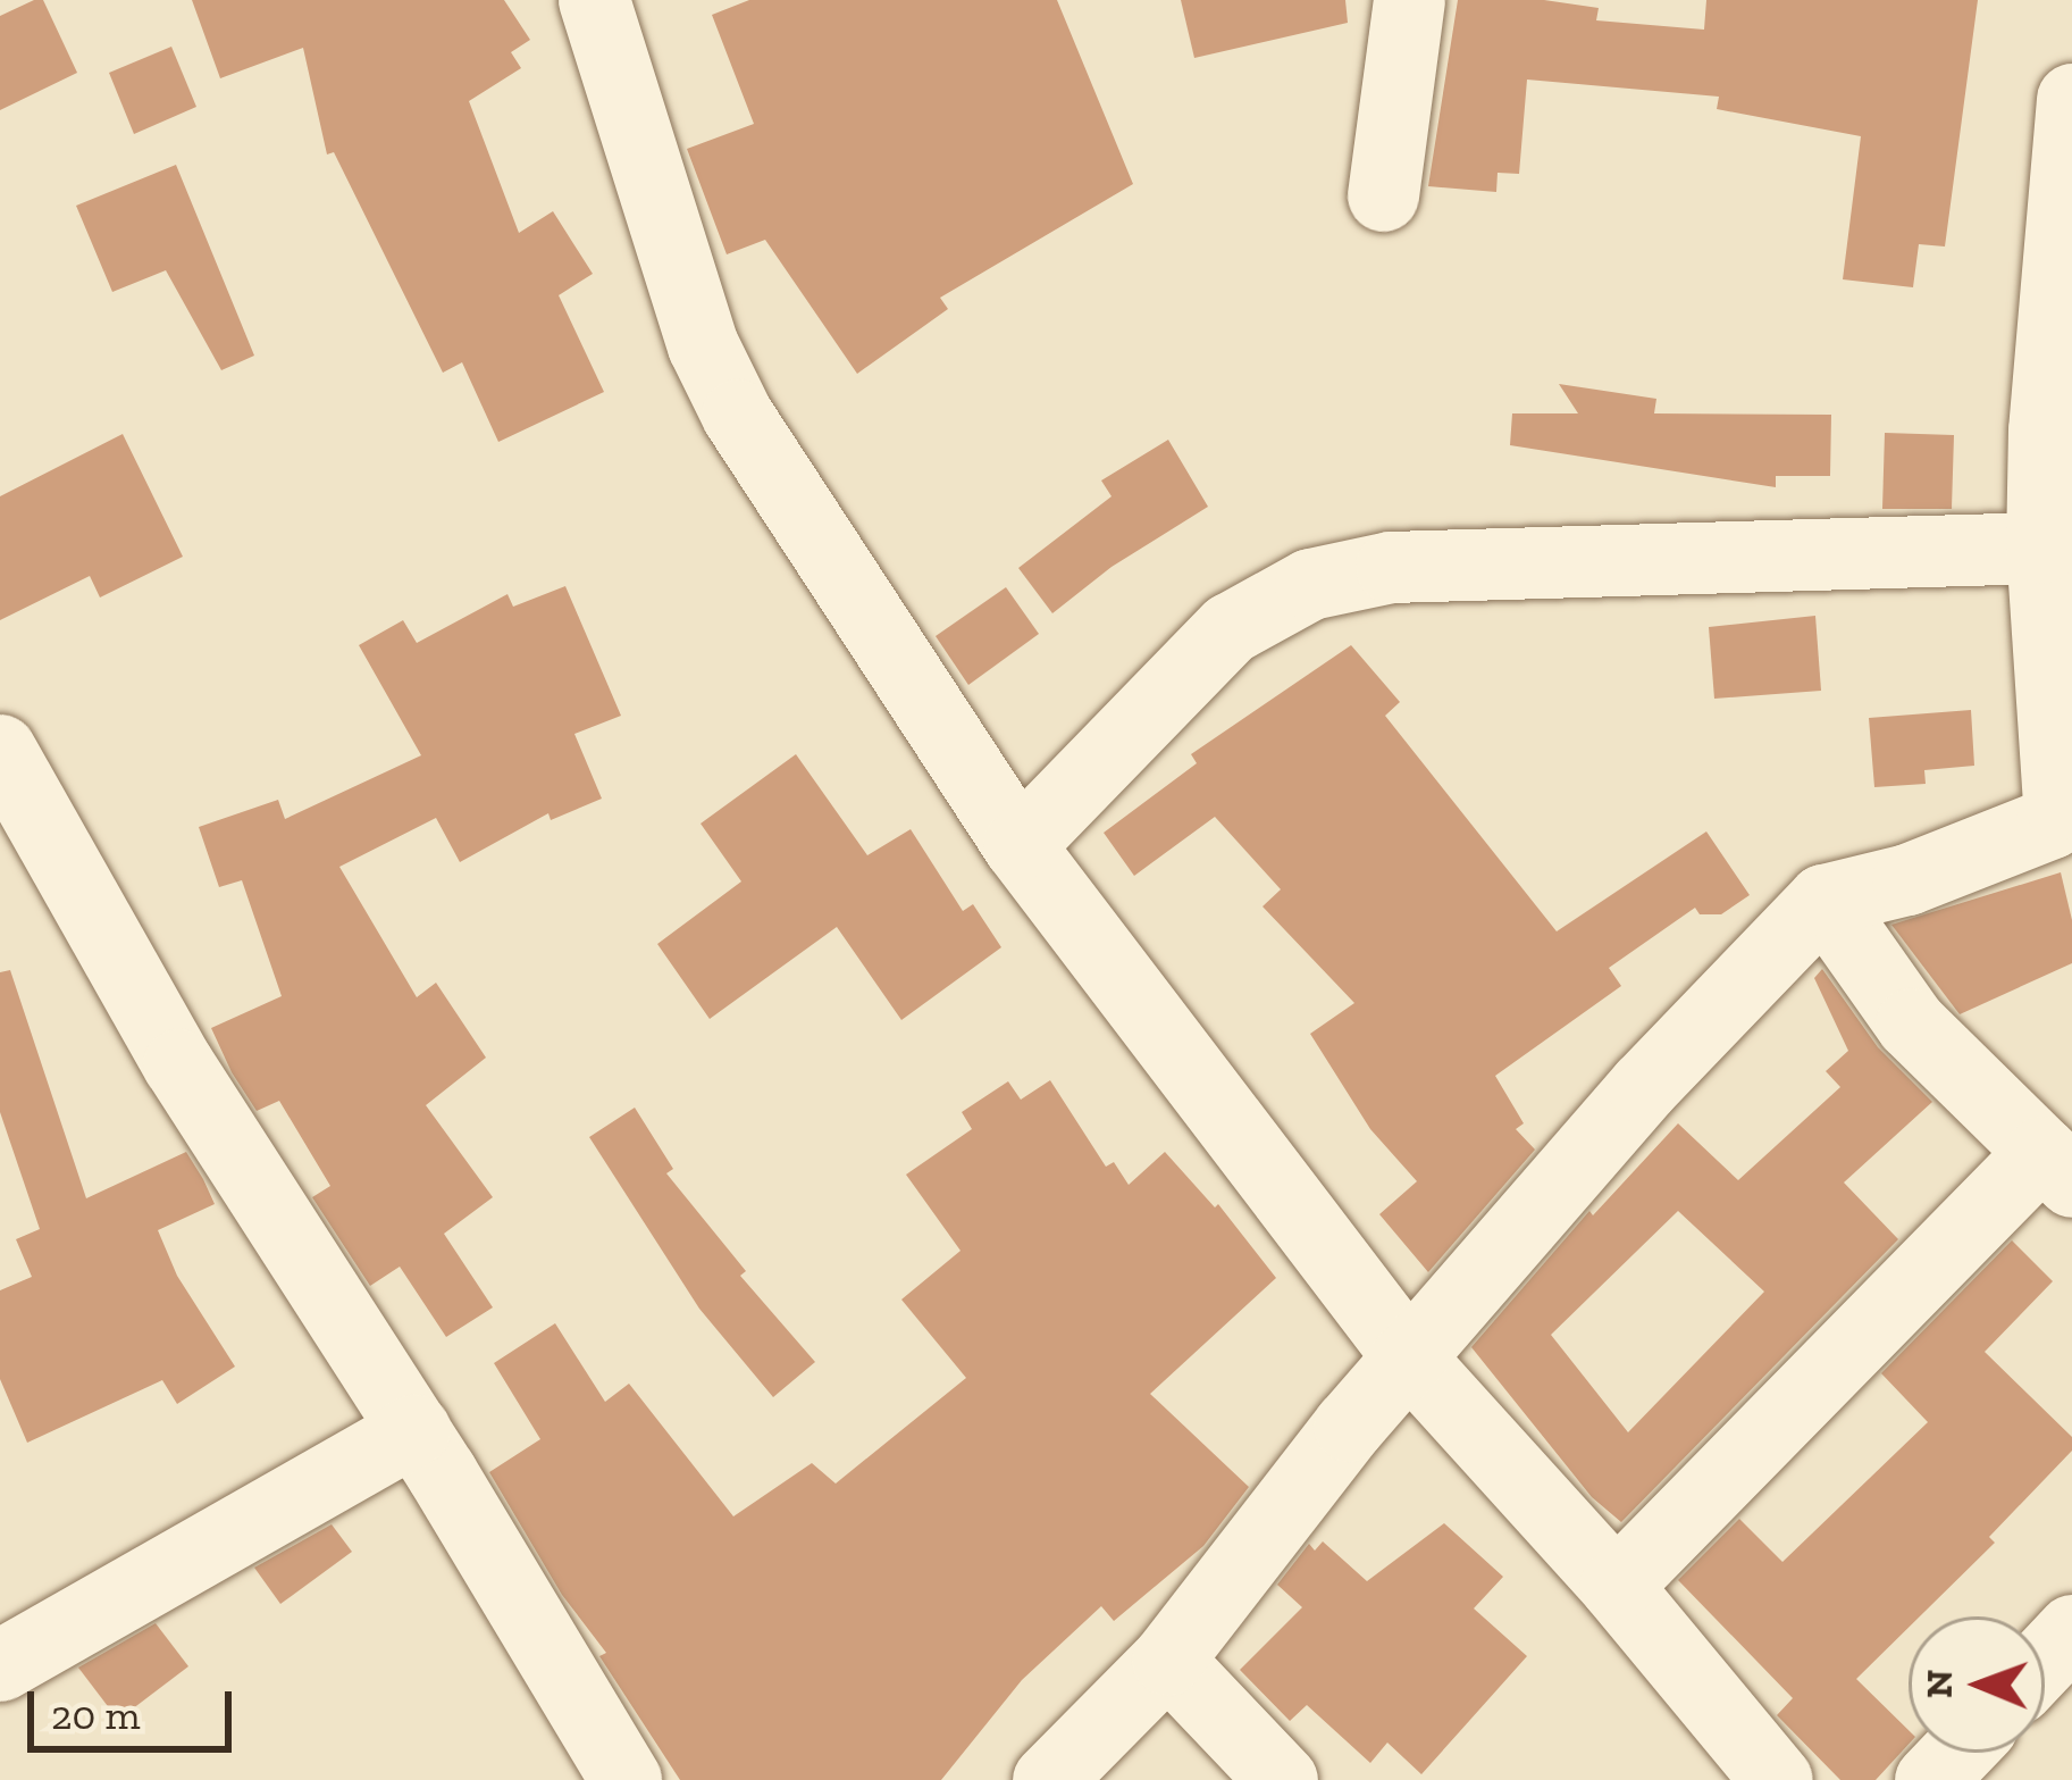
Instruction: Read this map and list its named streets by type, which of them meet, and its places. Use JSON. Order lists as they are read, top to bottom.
{
  "scale_bar": "20 m",
  "north": "left"
}
